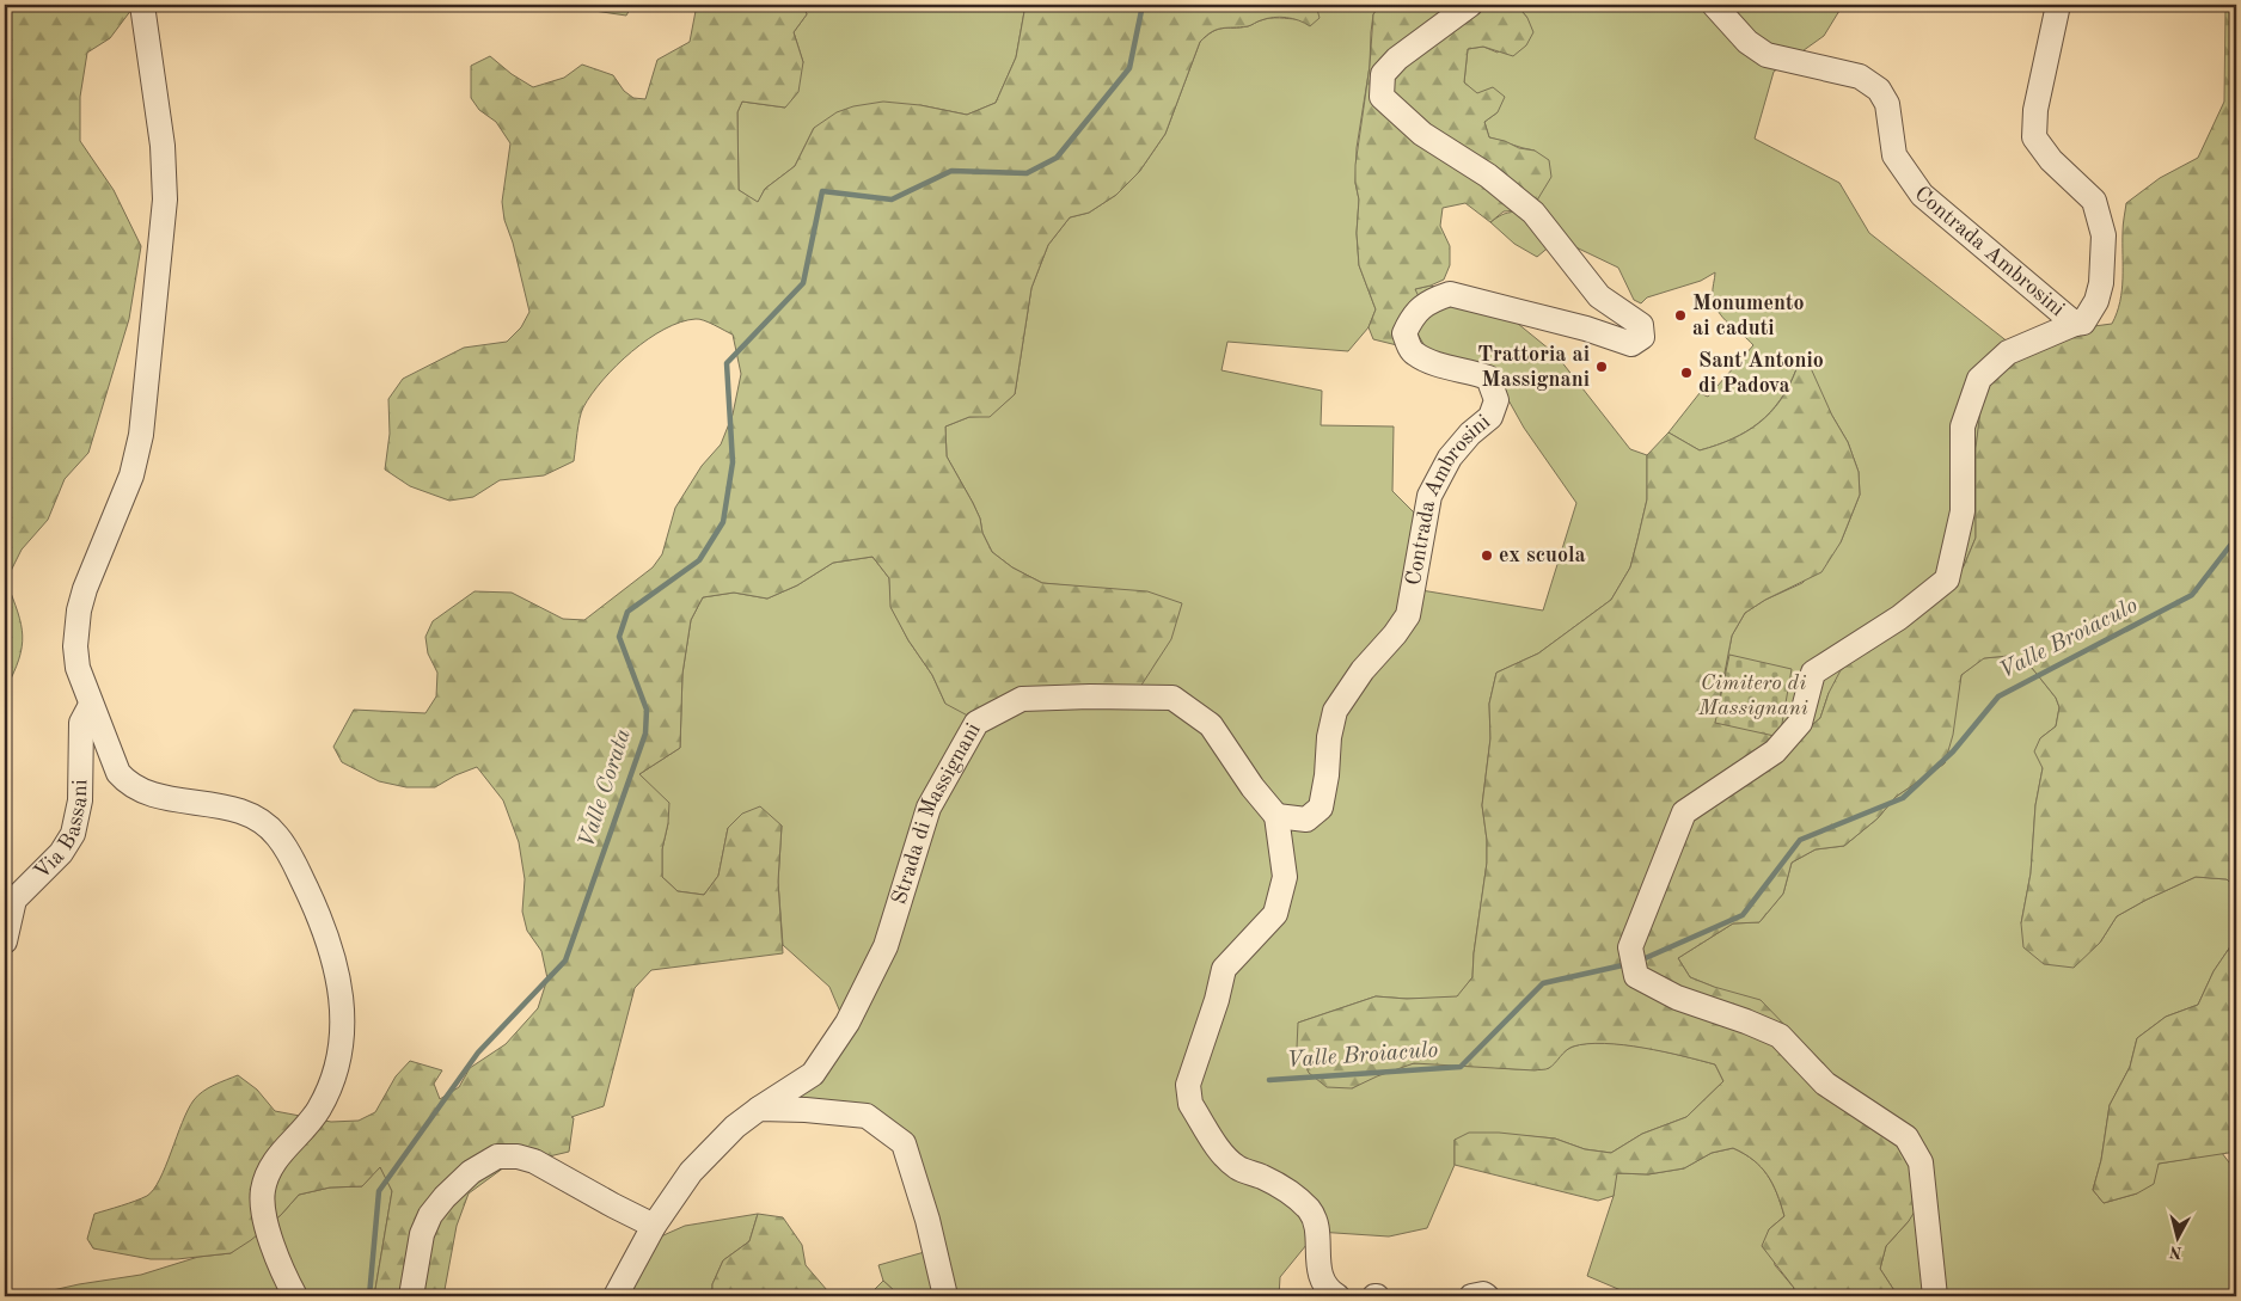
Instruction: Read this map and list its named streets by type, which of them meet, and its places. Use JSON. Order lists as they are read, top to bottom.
{
  "streets": {
    "street": ["Contrada Ambrosini", "Strada di Massignani", "Via Bassani"]
  },
  "crossings": [
    ["Contrada Ambrosini", "Strada di Massignani"]
  ],
  "water": ["Valle Broiaculo", "Valle Corata"],
  "parks": ["Cimitero di Massignani"],
  "places": [
    "Monumento ai caduti",
    "Trattoria ai Massignani",
    "Sant'Antonio di Padova",
    "ex scuola"
  ],
  "north": "bottom"
}
